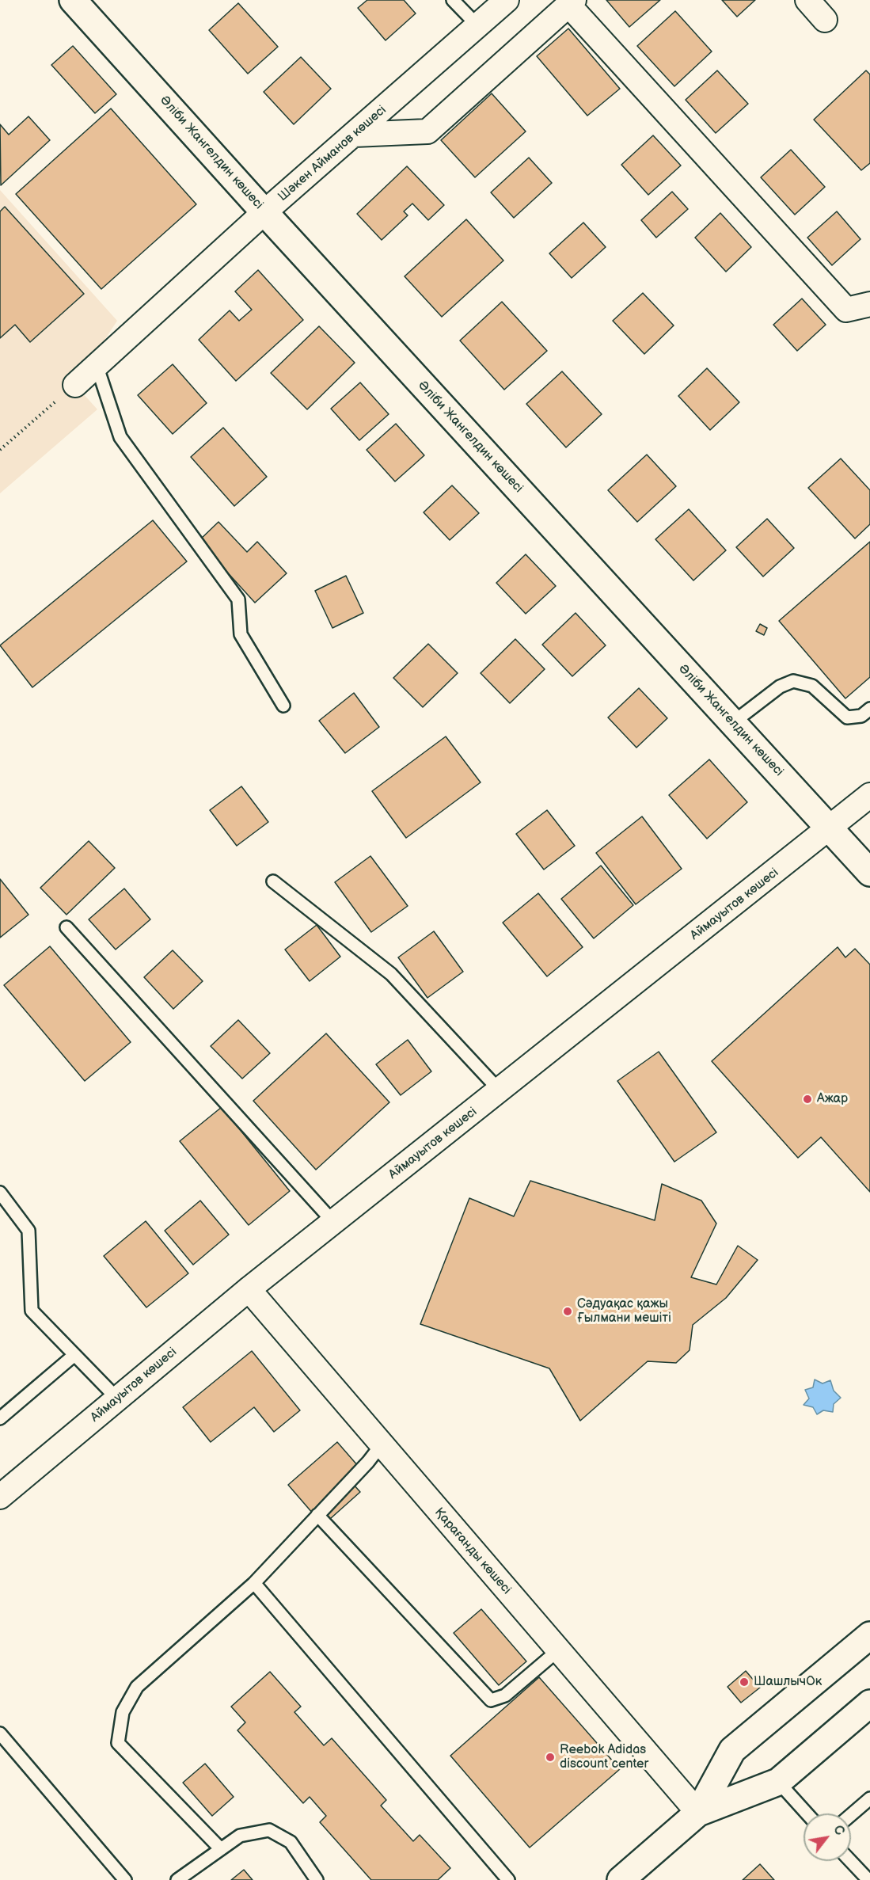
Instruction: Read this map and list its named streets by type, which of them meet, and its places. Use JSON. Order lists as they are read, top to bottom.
{
  "streets": {
    "street": [
      "Әліби Жангелдин көшесі",
      "Шәкен Айманов көшесі",
      "Аймауытов көшесі",
      "Қарағанды көшесі"
    ]
  },
  "crossings": [
    ["Әліби Жангелдин көшесі", "Шәкен Айманов көшесі"],
    ["Әліби Жангелдин көшесі", "Аймауытов көшесі"],
    ["Аймауытов көшесі", "Қарағанды көшесі"]
  ],
  "places": [
    "Ажар",
    "Сәдуақас қажы Ғылмани мешіті",
    "ШашлычОк",
    "Reebok Adidas discount center"
  ],
  "north": "top right"
}
